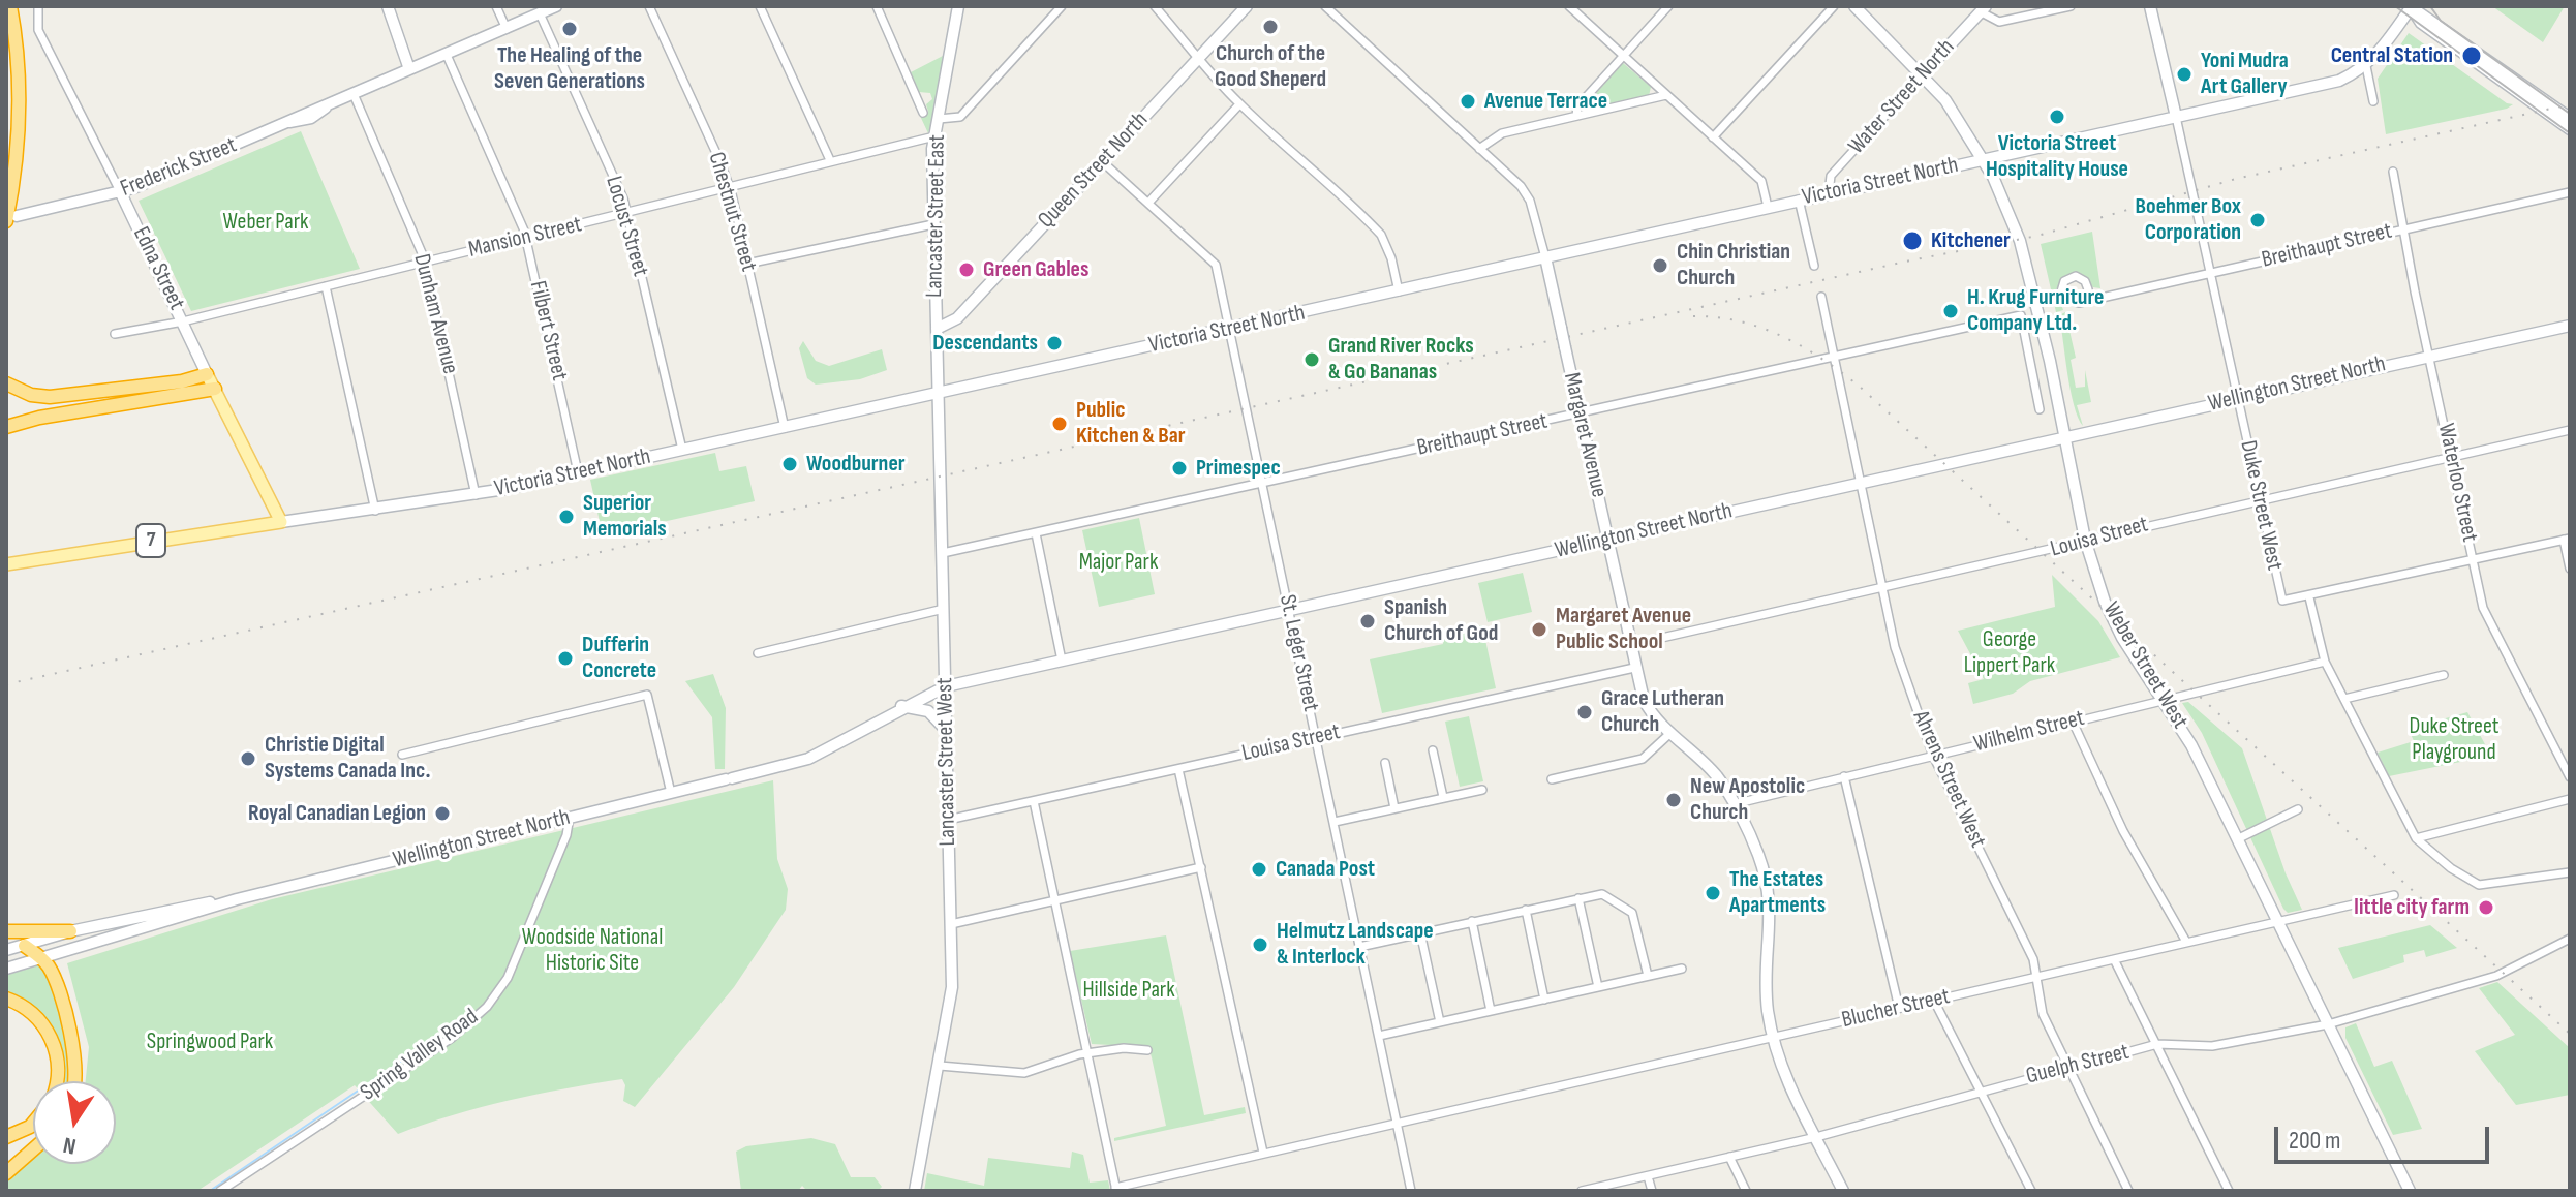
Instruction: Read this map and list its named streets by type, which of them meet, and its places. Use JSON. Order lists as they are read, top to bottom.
{
  "streets": {
    "main road": [
      "Water Street North",
      "Frederick Street",
      "Queen Street North",
      "Victoria Street North",
      "Lancaster Street East",
      "Edna Street",
      "Wellington Street North",
      "Margaret Avenue",
      "Duke Street West",
      "7",
      "Weber Street West",
      "Lancaster Street West"
    ],
    "street": [
      "Chestnut Street",
      "Locust Street",
      "Mansion Street",
      "Breithaupt Street",
      "Dunham Avenue",
      "Filbert Street",
      "Waterloo Street",
      "Louisa Street",
      "St. Leger Street",
      "Wilhelm Street",
      "Ahrens Street West",
      "Blucher Street",
      "Spring Valley Road",
      "Guelph Street"
    ]
  },
  "crossings": [
    ["Water Street North", "Victoria Street North"],
    ["Water Street North", "Weber Street West"],
    ["Frederick Street", "Locust Street"],
    ["Frederick Street", "Edna Street"],
    ["Frederick Street", "Dunham Avenue"],
    ["Frederick Street", "Filbert Street"],
    ["Queen Street North", "Lancaster Street East"],
    ["Queen Street North", "St. Leger Street"],
    ["Queen Street North", "Lancaster Street West"],
    ["Victoria Street North", "Chestnut Street"],
    ["Victoria Street North", "Locust Street"],
    ["Victoria Street North", "Edna Street"],
    ["Victoria Street North", "Dunham Avenue"],
    ["Victoria Street North", "Filbert Street"],
    ["Victoria Street North", "Margaret Avenue"],
    ["Victoria Street North", "Duke Street West"],
    ["Victoria Street North", "St. Leger Street"],
    ["Victoria Street North", "Weber Street West"],
    ["Victoria Street North", "Lancaster Street West"],
    ["Chestnut Street", "Mansion Street"],
    ["Lancaster Street East", "Mansion Street"],
    ["Lancaster Street East", "Lancaster Street West"],
    ["Locust Street", "Mansion Street"],
    ["Mansion Street", "Edna Street"],
    ["Mansion Street", "Dunham Avenue"],
    ["Mansion Street", "Filbert Street"],
    ["Breithaupt Street", "Margaret Avenue"],
    ["Breithaupt Street", "Waterloo Street"],
    ["Breithaupt Street", "Duke Street West"],
    ["Breithaupt Street", "St. Leger Street"],
    ["Breithaupt Street", "Lancaster Street West"],
    ["Breithaupt Street", "Ahrens Street West"],
    ["Wellington Street North", "Margaret Avenue"],
    ["Wellington Street North", "Waterloo Street"],
    ["Wellington Street North", "Duke Street West"],
    ["Wellington Street North", "St. Leger Street"],
    ["Wellington Street North", "Weber Street West"],
    ["Wellington Street North", "Lancaster Street West"],
    ["Wellington Street North", "Ahrens Street West"],
    ["Wellington Street North", "Spring Valley Road"],
    ["Margaret Avenue", "Louisa Street"],
    ["Margaret Avenue", "Wilhelm Street"],
    ["Margaret Avenue", "Blucher Street"],
    ["Margaret Avenue", "Guelph Street"],
    ["Waterloo Street", "Louisa Street"],
    ["Duke Street West", "Louisa Street"],
    ["Louisa Street", "St. Leger Street"],
    ["Louisa Street", "Weber Street West"],
    ["Louisa Street", "Lancaster Street West"],
    ["Louisa Street", "Ahrens Street West"],
    ["St. Leger Street", "Blucher Street"],
    ["Weber Street West", "Wilhelm Street"],
    ["Weber Street West", "Blucher Street"],
    ["Weber Street West", "Guelph Street"],
    ["Wilhelm Street", "Ahrens Street West"],
    ["Ahrens Street West", "Blucher Street"],
    ["Ahrens Street West", "Guelph Street"]
  ],
  "parks": [
    "Weber Park",
    "Major Park",
    "George Lippert Park",
    "Duke Street Playground",
    "Woodside National Historic Site",
    "Hillside Park",
    "Springwood Park"
  ],
  "places": [
    "Church of the Good Sheperd",
    "The Healing of the Seven Generations",
    "Central Station",
    "Yoni Mudra Art Gallery",
    "Avenue Terrace",
    "Victoria Street Hospitality House",
    "Boehmer Box Corporation",
    "Kitchener",
    "Chin Christian Church",
    "Green Gables",
    "H. Krug Furniture Company Ltd.",
    "Descendants",
    "Grand River Rocks & Go Bananas",
    "Public Kitchen & Bar",
    "Woodburner",
    "Primespec",
    "Superior Memorials",
    "Spanish Church of God",
    "Margaret Avenue Public School",
    "Dufferin Concrete",
    "Grace Lutheran Church",
    "Christie Digital Systems Canada Inc.",
    "New Apostolic Church",
    "Royal Canadian Legion",
    "Canada Post",
    "The Estates Apartments",
    "little city farm",
    "Helmutz Landscape & Interlock"
  ],
  "scale_bar": "200 m",
  "north": "bottom"
}
